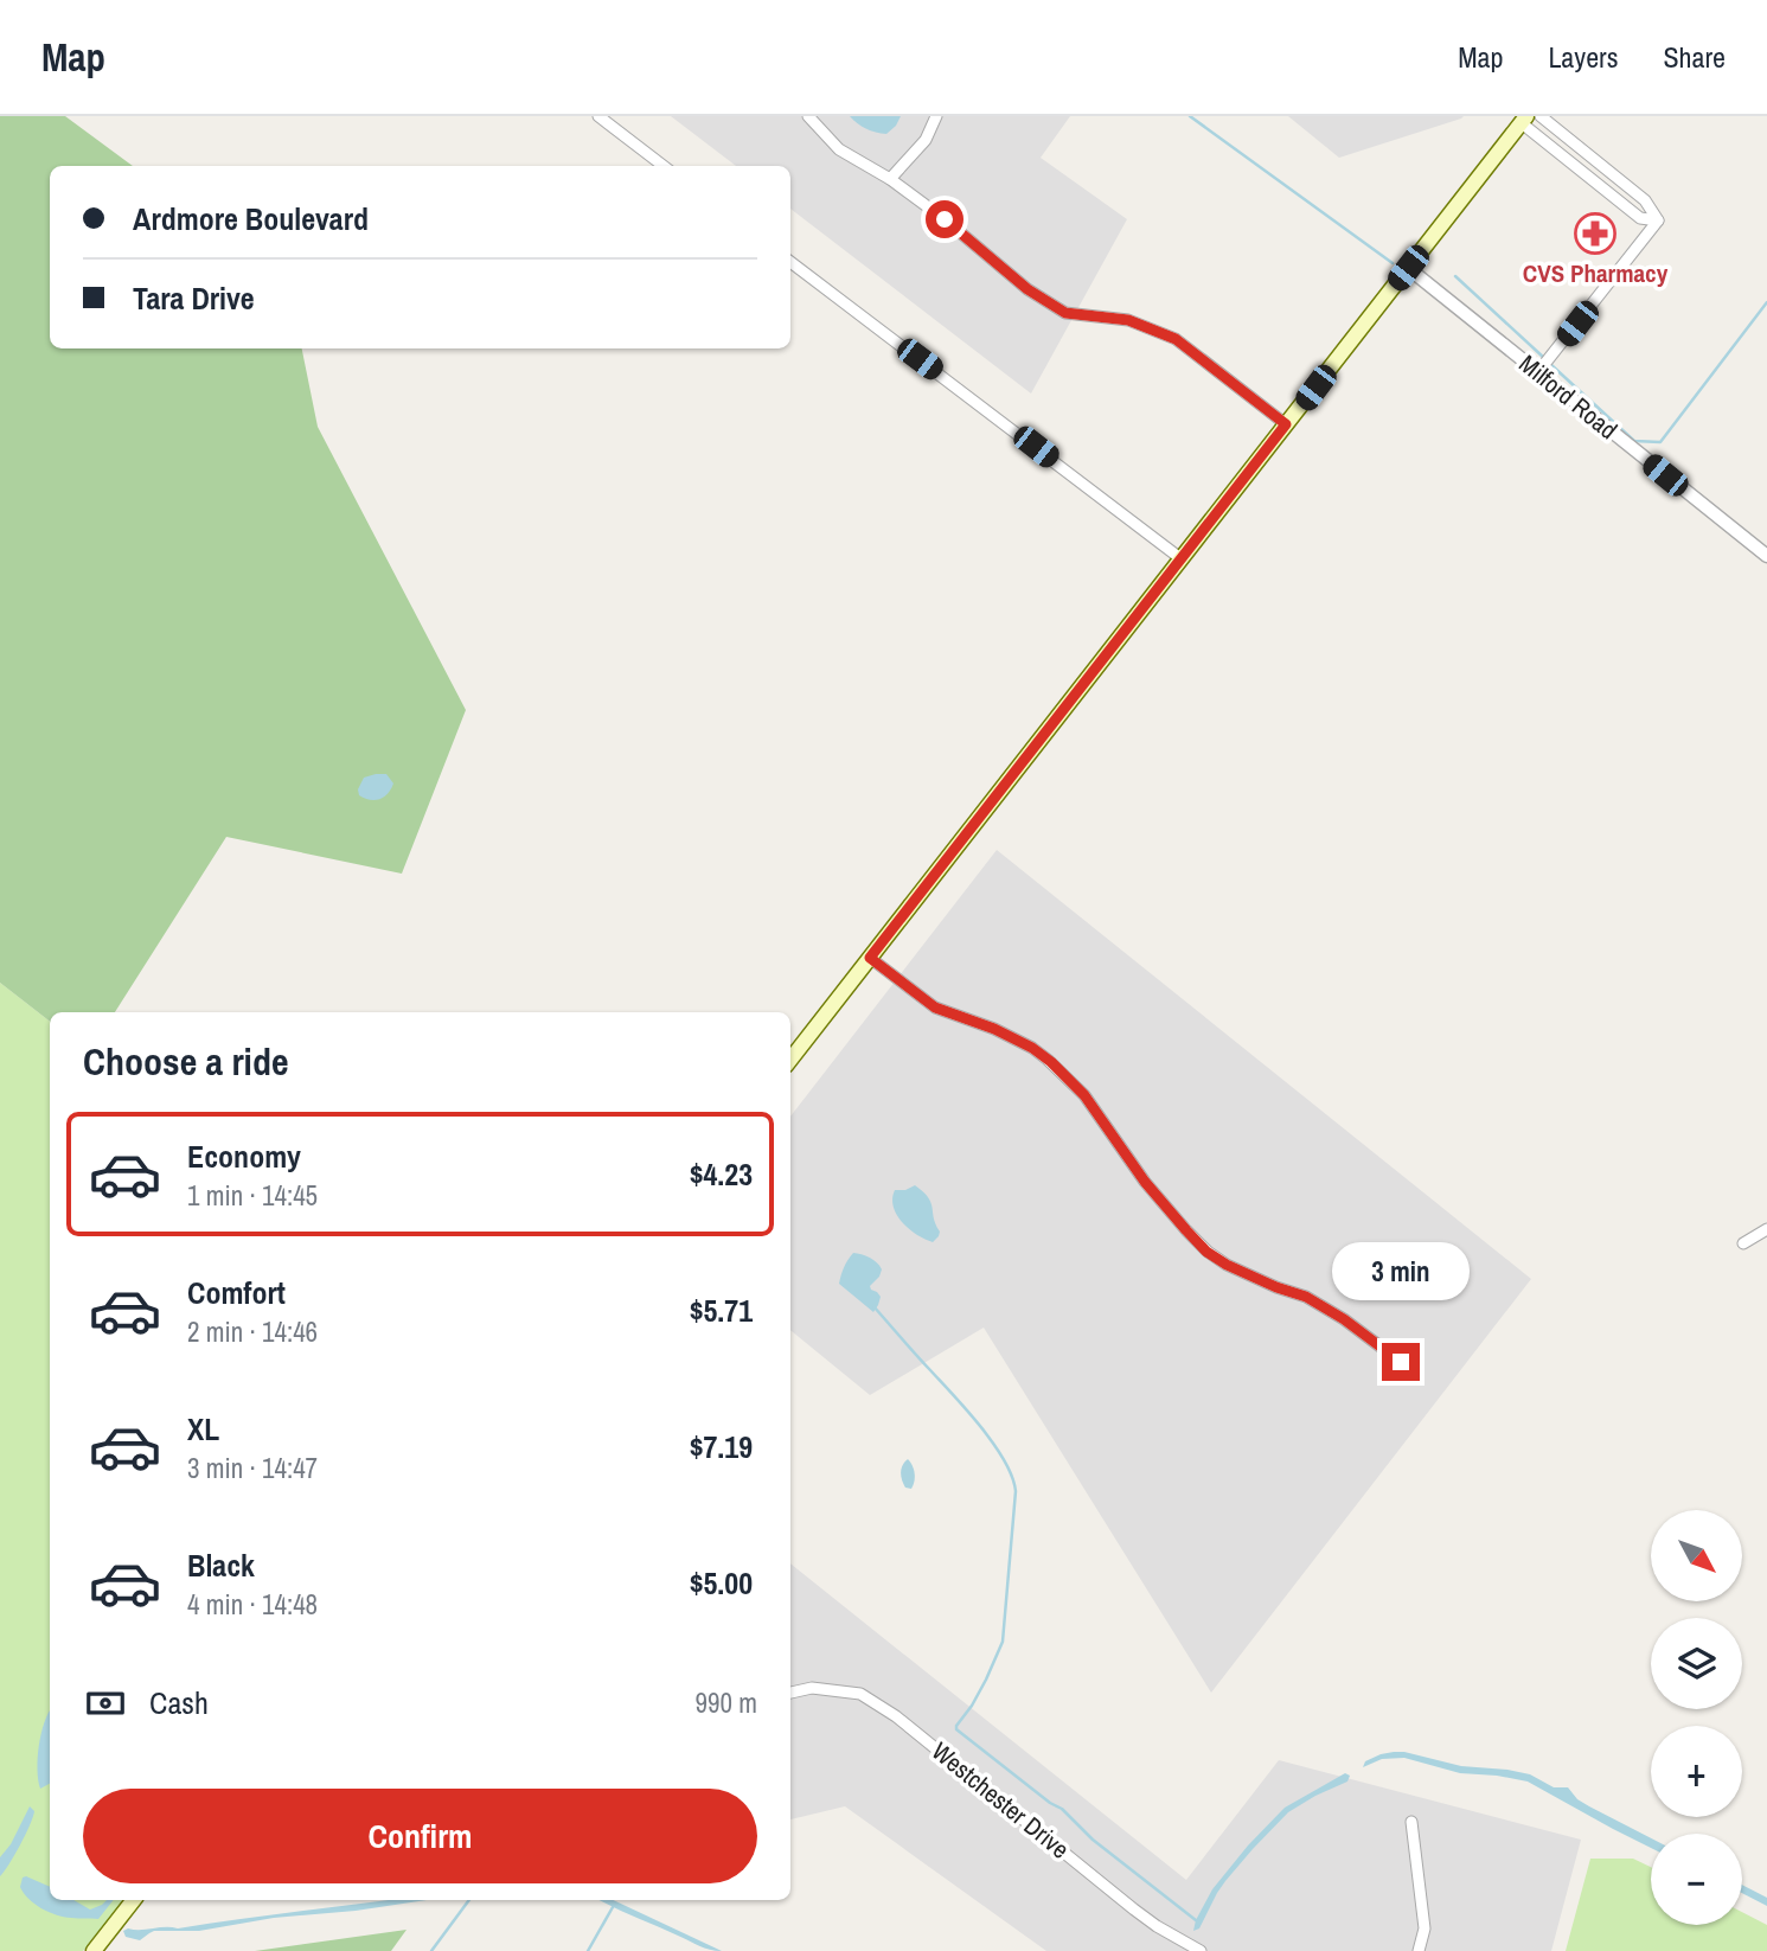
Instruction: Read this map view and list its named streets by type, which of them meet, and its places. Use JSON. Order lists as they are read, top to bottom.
{
  "streets": {
    "street": ["Milford Road", "Westchester Drive"]
  },
  "places": {
    "pharmacy": ["CVS Pharmacy"]
  },
  "north": "bottom right",
  "page": {
    "header": "Map",
    "nav": ["Map", "Layers", "Share"],
    "banner": ["Ardmore Boulevard", "Tara Drive"],
    "heading": "Choose a ride",
    "list": [
      {
        "name": "Economy",
        "note": "1 min · 14:45",
        "value": "$4.23"
      },
      {
        "name": "Comfort",
        "note": "2 min · 14:46",
        "value": "$5.71"
      },
      {
        "name": "XL",
        "note": "3 min · 14:47",
        "value": "$7.19"
      },
      {
        "name": "Black",
        "note": "4 min · 14:48",
        "value": "$5.00"
      }
    ],
    "bubble": "3 min",
    "map_buttons": ["+", "−"],
    "pay": ["Cash", "990 m"],
    "buttons": "Confirm"
  }
}
